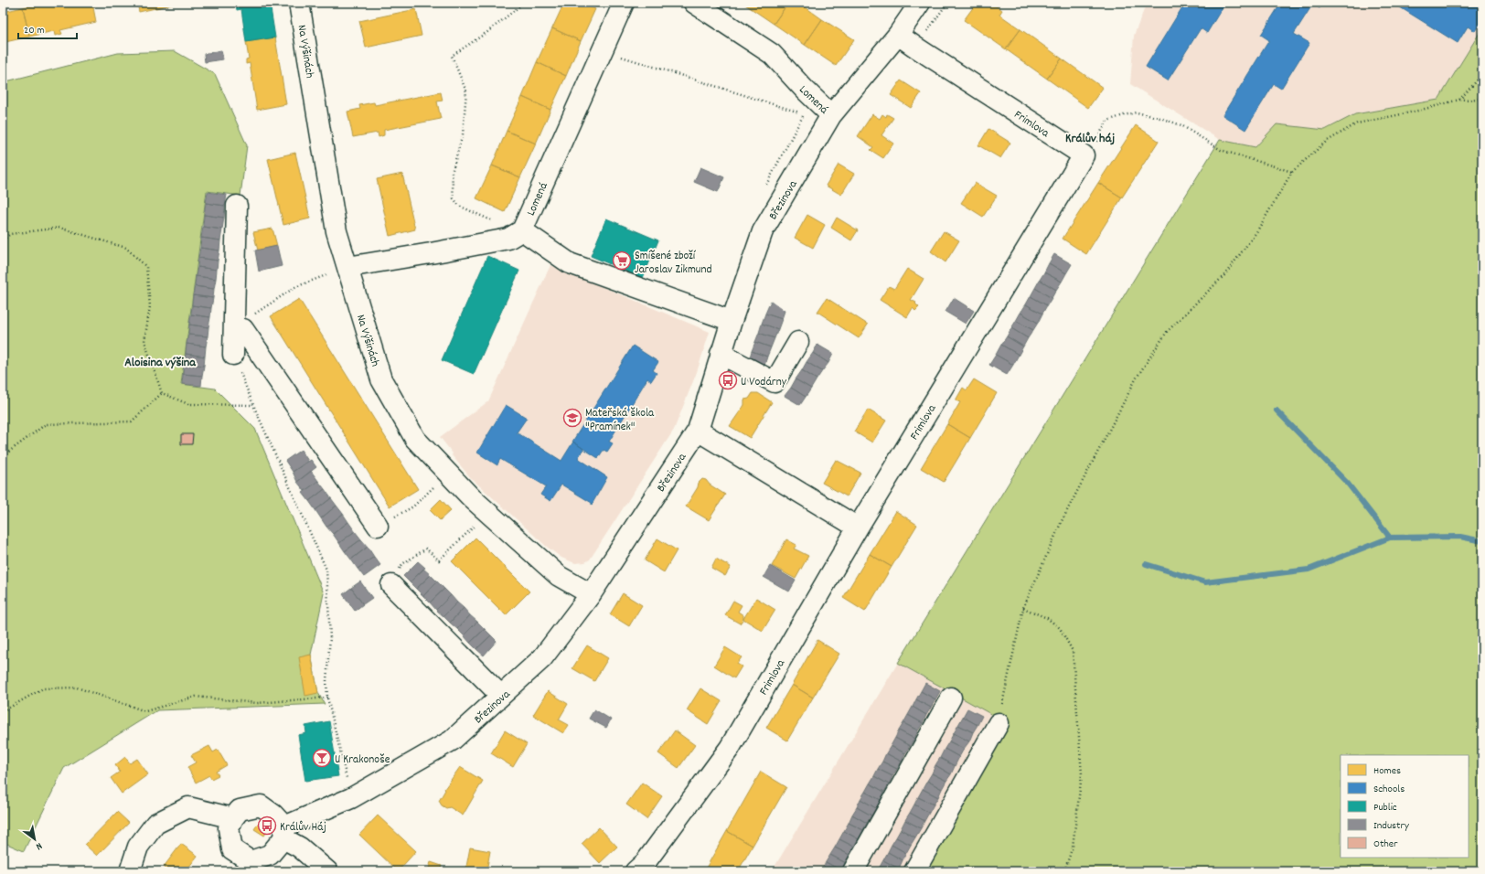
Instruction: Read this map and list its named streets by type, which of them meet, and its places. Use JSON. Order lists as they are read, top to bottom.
{
  "streets": {
    "street": [
      "Na Výšinách",
      "Lomená",
      "Frimlova",
      "Březinova"
    ]
  },
  "crossings": [
    ["Na Výšinách", "Lomená"],
    ["Na Výšinách", "Březinova"],
    ["Lomená", "Březinova"],
    ["Frimlova", "Březinova"]
  ],
  "districts": ["Králův háj", "Aloisina výšina"],
  "places": {
    "supermarket": ["Smíšené zboží Jaroslav Zikmund"],
    "bus stop": ["U Vodárny", "Králův Háj"],
    "school or university": ["Mateřská škola \"Pramínek\""],
    "bar": ["U Krakonoše"]
  },
  "legend": [
    "Homes",
    "Schools",
    "Public",
    "Industry",
    "Other"
  ],
  "scale_bar": "20 m",
  "north": "bottom right"
}
